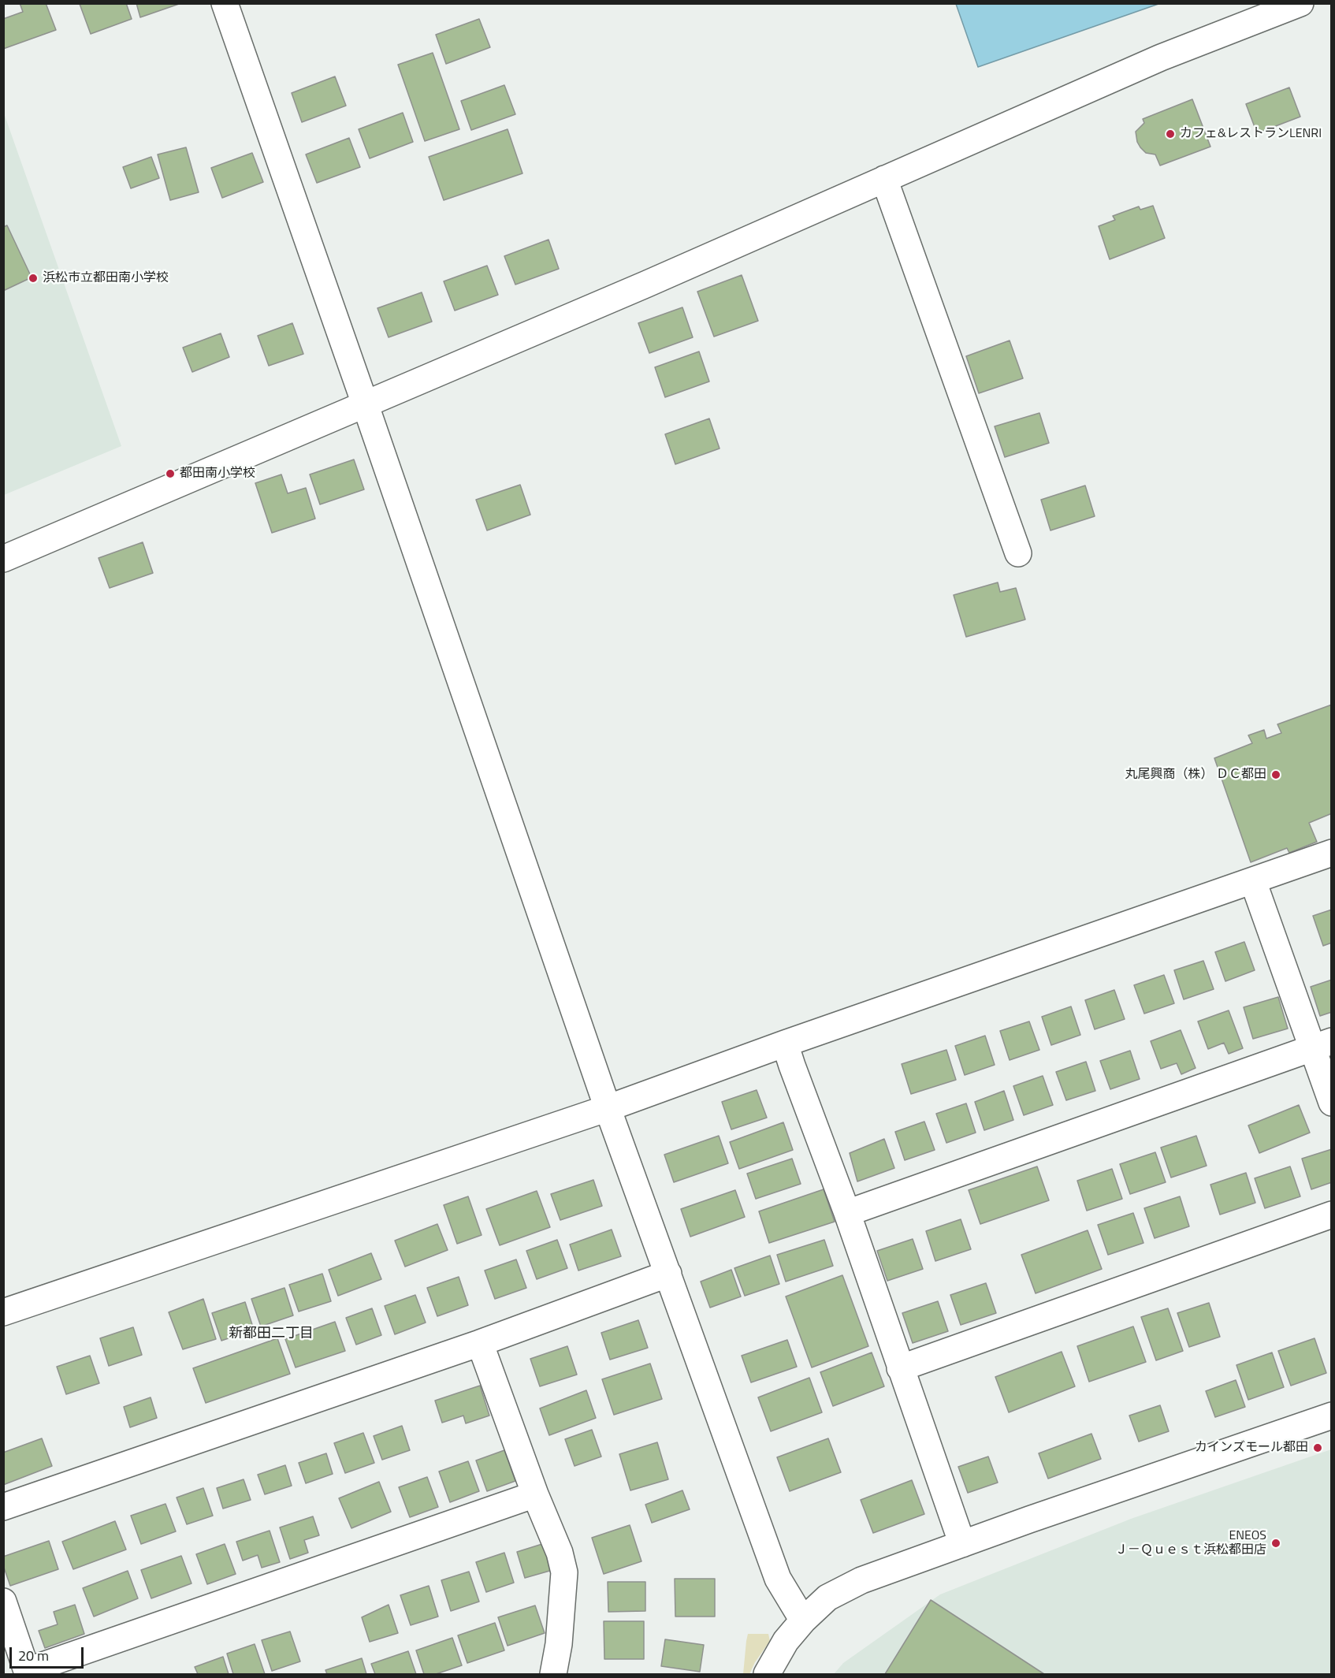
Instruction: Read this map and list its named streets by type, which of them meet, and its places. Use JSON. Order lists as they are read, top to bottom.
{
  "districts": ["新都田二丁目"],
  "places": [
    "カフェ&レストランLENRI",
    "浜松市立都田南小学校",
    "都田南小学校",
    "丸尾興商（株） ＤＣ都田",
    "カインズモール都田",
    "ENEOS Ｊ－Ｑｕｅｓｔ浜松都田店"
  ],
  "scale_bar": "20 m"
}
